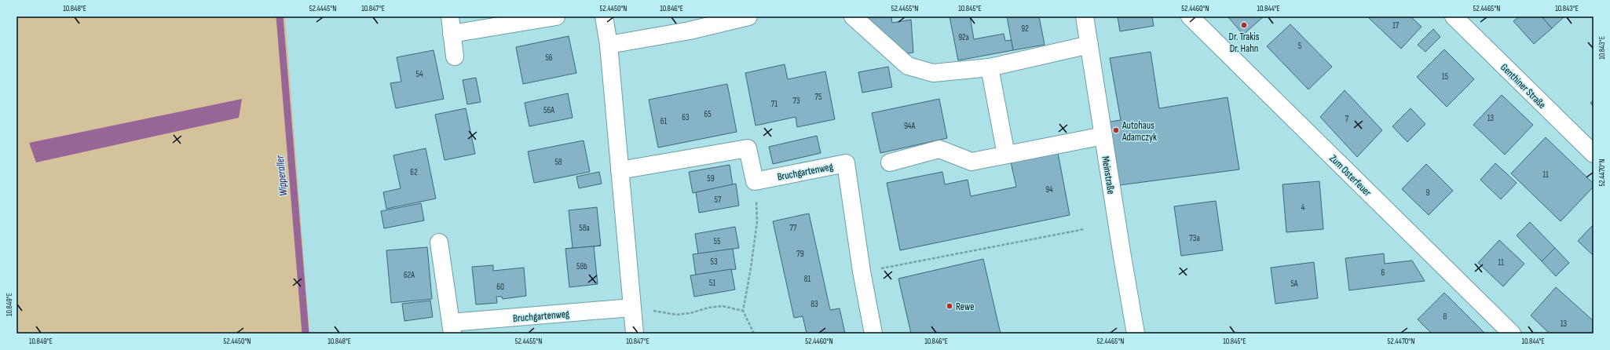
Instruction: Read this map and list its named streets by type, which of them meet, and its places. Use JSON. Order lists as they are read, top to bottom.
{
  "streets": {
    "street": [
      "Genthiner Straße",
      "Bruchgartenweg",
      "Meinstraße",
      "Zum Osterfeuer"
    ]
  },
  "water": ["Wipperaller"],
  "places": ["Dr. Trakis Dr. Hahn", "Autohaus Adamczyk", "Rewe"],
  "house_numbers": [
    "17",
    "92",
    "92a",
    "5",
    "56",
    "54",
    "15",
    "75",
    "73",
    "71",
    "56A",
    "65",
    "63",
    "13",
    "7",
    "61",
    "94A",
    "58",
    "62",
    "11",
    "59",
    "94",
    "9",
    "57",
    "4",
    "58a",
    "77",
    "73a",
    "55",
    "79",
    "53",
    "11",
    "58b",
    "6",
    "62A",
    "81",
    "51",
    "5A",
    "60",
    "83",
    "8",
    "13"
  ],
  "coordinates": [
    "10.848°E",
    "52.4445°N",
    "10.847°E",
    "52.4450°N",
    "10.846°E",
    "52.4455°N",
    "10.845°E",
    "52.4460°N",
    "10.844°E",
    "52.4465°N",
    "10.843°E",
    "52.4470°N",
    "10.849°E"
  ]
}
